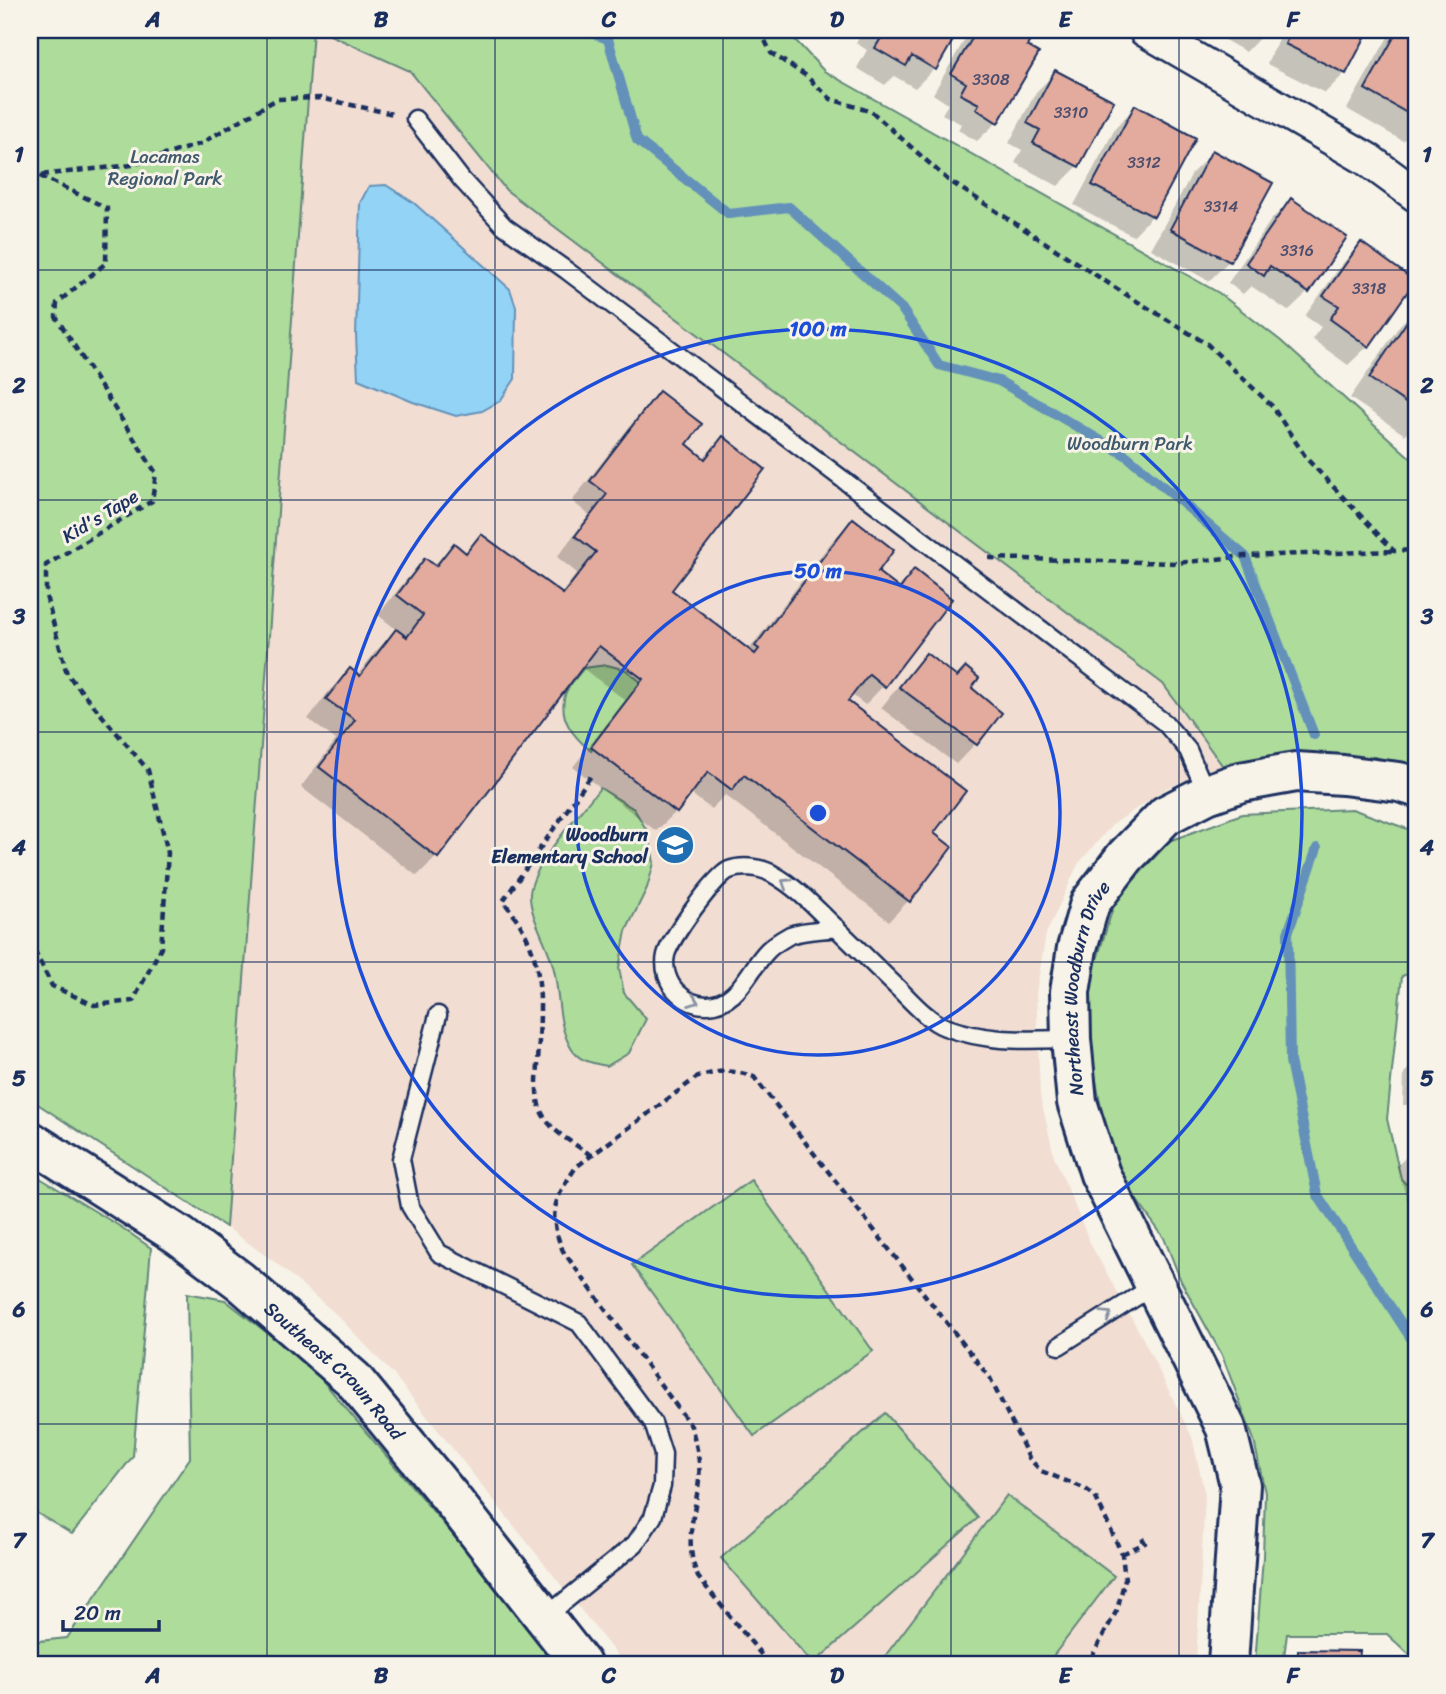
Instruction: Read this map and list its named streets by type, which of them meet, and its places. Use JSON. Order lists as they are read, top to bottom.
{
  "streets": {
    "street": ["Northeast Woodburn Drive", "Southeast Crown Road"],
    "path": ["Kid's Tape"]
  },
  "parks": ["Lacamas Regional Park", "Woodburn Park"],
  "places": {
    "school or university": ["Woodburn Elementary School"]
  },
  "house_numbers": [
    "3308",
    "3310",
    "3312",
    "3314",
    "3316",
    "3318"
  ],
  "scale_bar": "20 m",
  "grid": {
    "columns": [
      "A",
      "B",
      "C",
      "D",
      "E",
      "F"
    ],
    "rows": [
      "1",
      "2",
      "3",
      "4",
      "5",
      "6",
      "7"
    ]
  },
  "rings": ["100 m", "50 m"]
}
